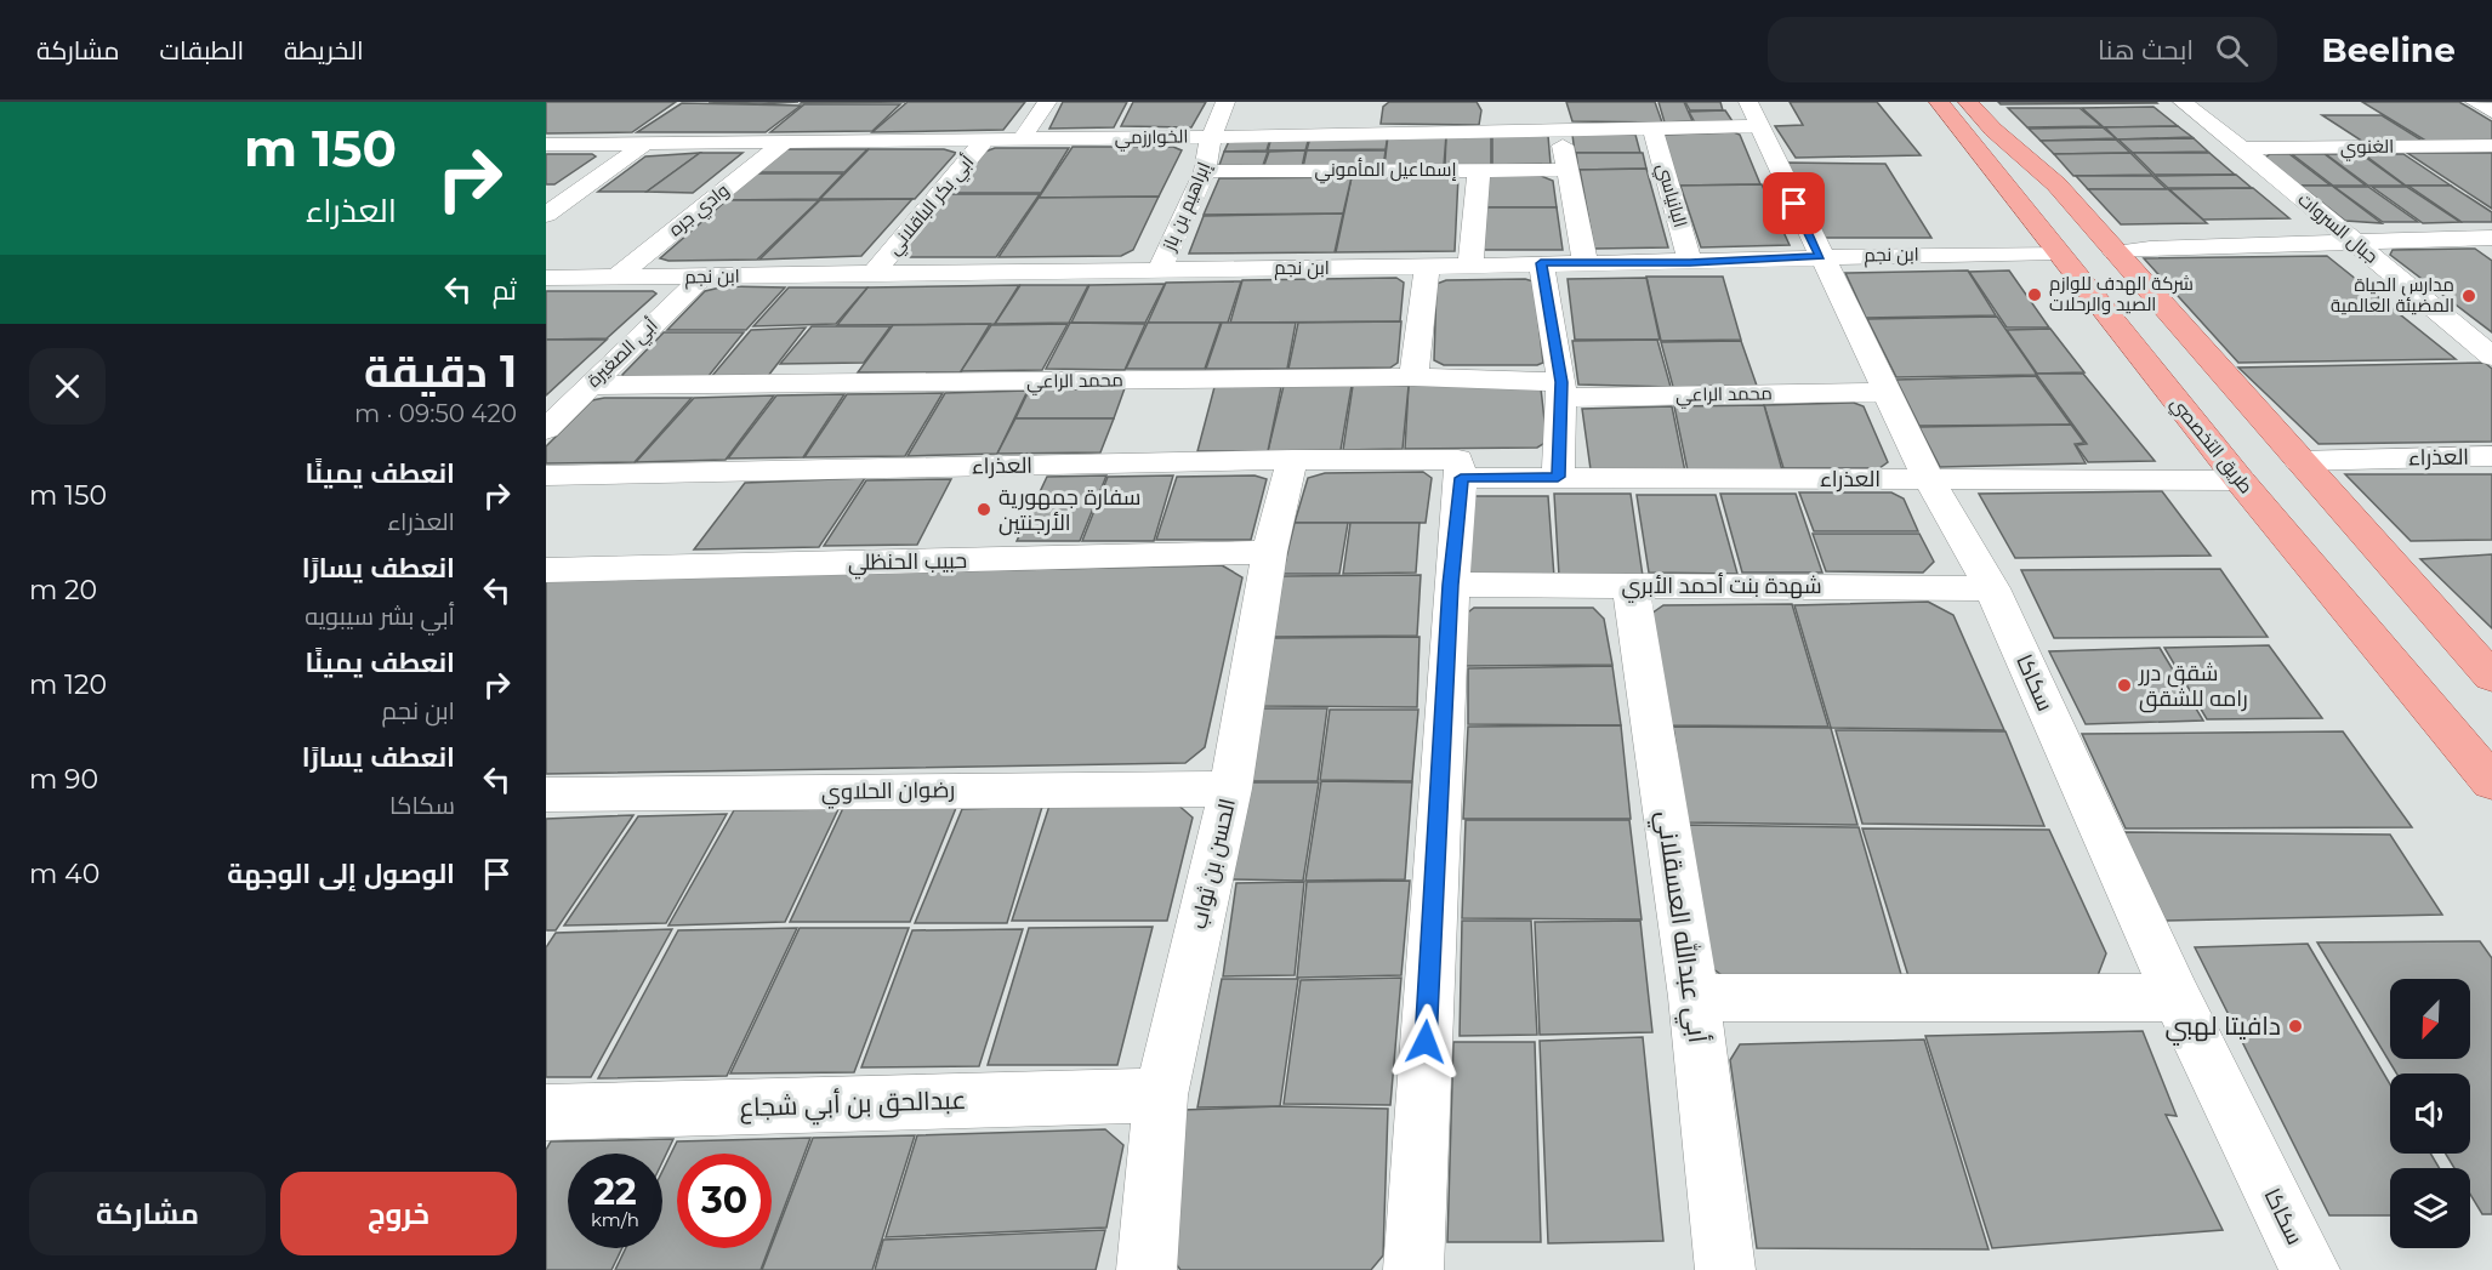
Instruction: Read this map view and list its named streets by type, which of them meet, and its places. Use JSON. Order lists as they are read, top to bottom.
{
  "streets": {
    "main road": ["طريق التخصصي"],
    "street": [
      "الخوارزمي",
      "الغنوي",
      "إسماعيل المأموني",
      "البانياسي",
      "أبي بكر الباقلاني",
      "إبراهيم بن باز",
      "وادي جره",
      "جبال السروات",
      "ابن نجم",
      "أبي الصغيرة",
      "محمد الراعي",
      "العذراء",
      "حبيب الحنظلي",
      "شهدة بنت أحمد الأبري",
      "سكاكا",
      "رضوان الحلاوي",
      "الحسن بن ثواب",
      "أبي عبدالله العسقلاني",
      "عبدالحق بن أبي شجاع"
    ]
  },
  "crossings": [
    ["الخوارزمي", "البانياسي"],
    ["الخوارزمي", "أبي بكر الباقلاني"],
    ["الخوارزمي", "إبراهيم بن باز"],
    ["الخوارزمي", "وادي جره"],
    ["الخوارزمي", "سكاكا"],
    ["الغنوي", "جبال السروات"],
    ["إسماعيل المأموني", "إبراهيم بن باز"],
    ["البانياسي", "ابن نجم"],
    ["أبي بكر الباقلاني", "ابن نجم"],
    ["إبراهيم بن باز", "ابن نجم"],
    ["وادي جره", "ابن نجم"],
    ["ابن نجم", "أبي الصغيرة"],
    ["ابن نجم", "طريق التخصصي"],
    ["ابن نجم", "سكاكا"],
    ["أبي الصغيرة", "محمد الراعي"],
    ["محمد الراعي", "سكاكا"],
    ["طريق التخصصي", "العذراء"],
    ["العذراء", "سكاكا"],
    ["العذراء", "الحسن بن ثواب"],
    ["حبيب الحنظلي", "الحسن بن ثواب"],
    ["شهدة بنت أحمد الأبري", "سكاكا"],
    ["شهدة بنت أحمد الأبري", "أبي عبدالله العسقلاني"],
    ["رضوان الحلاوي", "الحسن بن ثواب"],
    ["الحسن بن ثواب", "عبدالحق بن أبي شجاع"]
  ],
  "places": [
    "شركة الهدف للوازم الصيد والرحلات",
    "مدارس الحياة المضيئة العالمية",
    "سفارة جمهورية الأرجنتين",
    "شقق درر رامه للشقق",
    "دافيتا لهبي"
  ],
  "north": "bottom left",
  "page": {
    "header": "Beeline",
    "search": "ابحث هنا",
    "nav": ["الخريطة", "الطبقات", "مشاركة"],
    "turn": ["150 m", "العذراء"],
    "then": "ثم",
    "heading": ["1 دقيقة", "420 m · 09:50"],
    "list": [
      {
        "name": "انعطف يمينًا",
        "note": "العذراء",
        "value": "150 m"
      },
      {
        "name": "انعطف يسارًا",
        "note": "أبي بشر سيبويه",
        "value": "20 m"
      },
      {
        "name": "انعطف يمينًا",
        "note": "ابن نجم",
        "value": "120 m"
      },
      {
        "name": "انعطف يسارًا",
        "note": "سكاكا",
        "value": "90 m"
      },
      {
        "name": "الوصول إلى الوجهة",
        "value": "40 m"
      }
    ],
    "speed": "22 km/h",
    "limit": "30",
    "buttons": ["خروج", "مشاركة"]
  }
}
